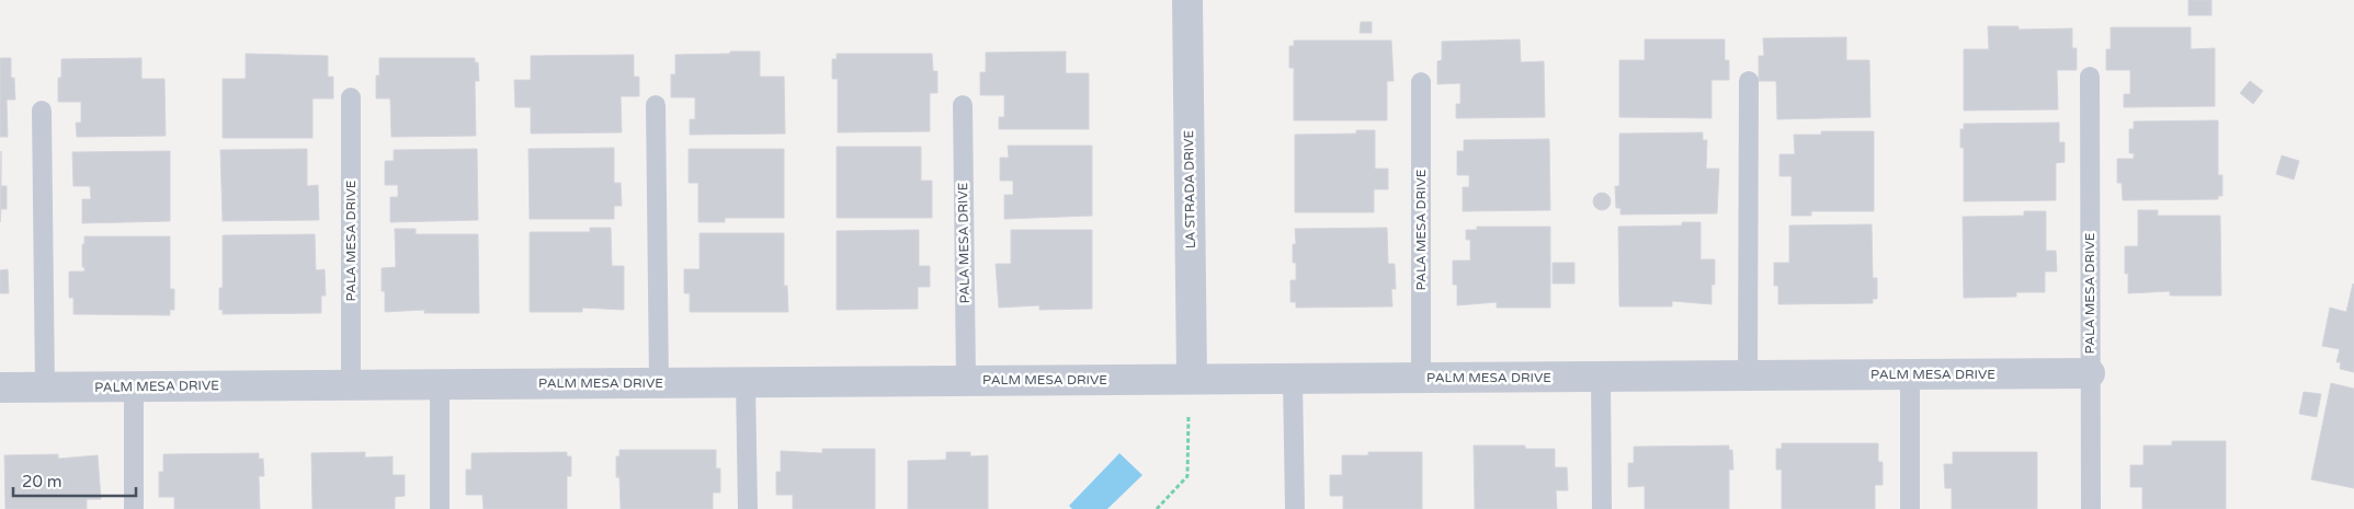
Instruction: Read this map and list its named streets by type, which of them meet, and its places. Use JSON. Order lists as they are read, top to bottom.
{
  "streets": {
    "street": ["LA STRADA DRIVE", "PALM MESA DRIVE"],
    "lane": ["PALA MESA DRIVE"]
  },
  "crossings": [
    ["LA STRADA DRIVE", "PALM MESA DRIVE"],
    ["PALA MESA DRIVE", "PALM MESA DRIVE"]
  ],
  "scale_bar": "20 m"
}
